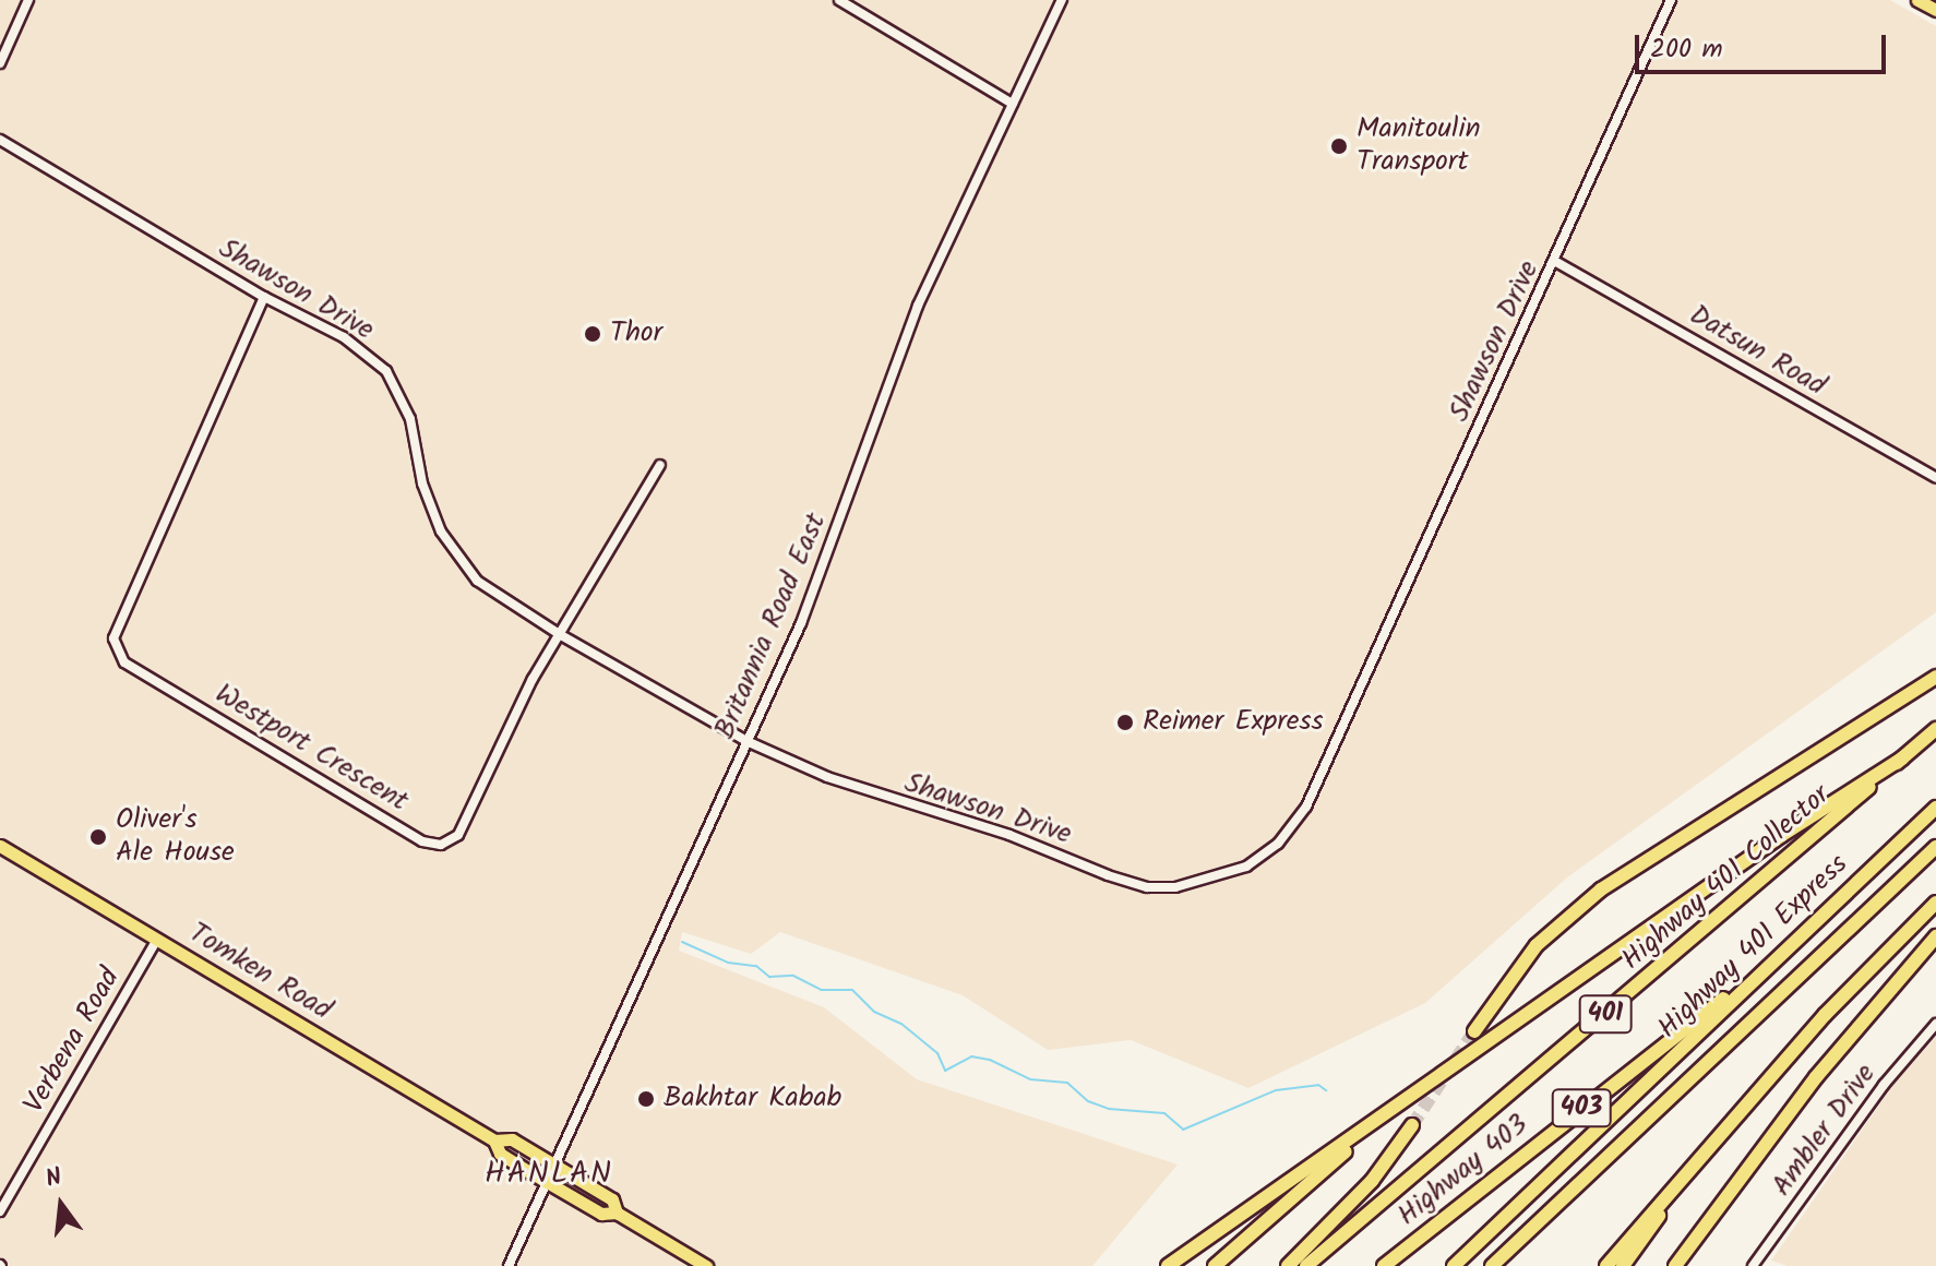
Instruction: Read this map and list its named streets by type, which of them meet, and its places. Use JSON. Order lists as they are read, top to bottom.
{
  "streets": {
    "highway": [
      "Highway 401 Collector",
      "Highway 401 Express",
      "401",
      "403",
      "Highway 403"
    ],
    "main road": ["Tomken Road"],
    "street": [
      "Shawson Drive",
      "Datsun Road",
      "Britannia Road East",
      "Westport Crescent",
      "Verbena Road",
      "Ambler Drive"
    ]
  },
  "crossings": [
    ["Shawson Drive", "Datsun Road"],
    ["Shawson Drive", "Britannia Road East"],
    ["Shawson Drive", "Westport Crescent"],
    ["Britannia Road East", "Tomken Road"],
    ["Highway 401 Express", "Highway 403"],
    ["Tomken Road", "Verbena Road"]
  ],
  "districts": ["HANLAN"],
  "places": [
    "Manitoulin Transport",
    "Thor",
    "Reimer Express",
    "Oliver's Ale House",
    "Bakhtar Kabab"
  ],
  "scale_bar": "200 m",
  "north": "top"
}
